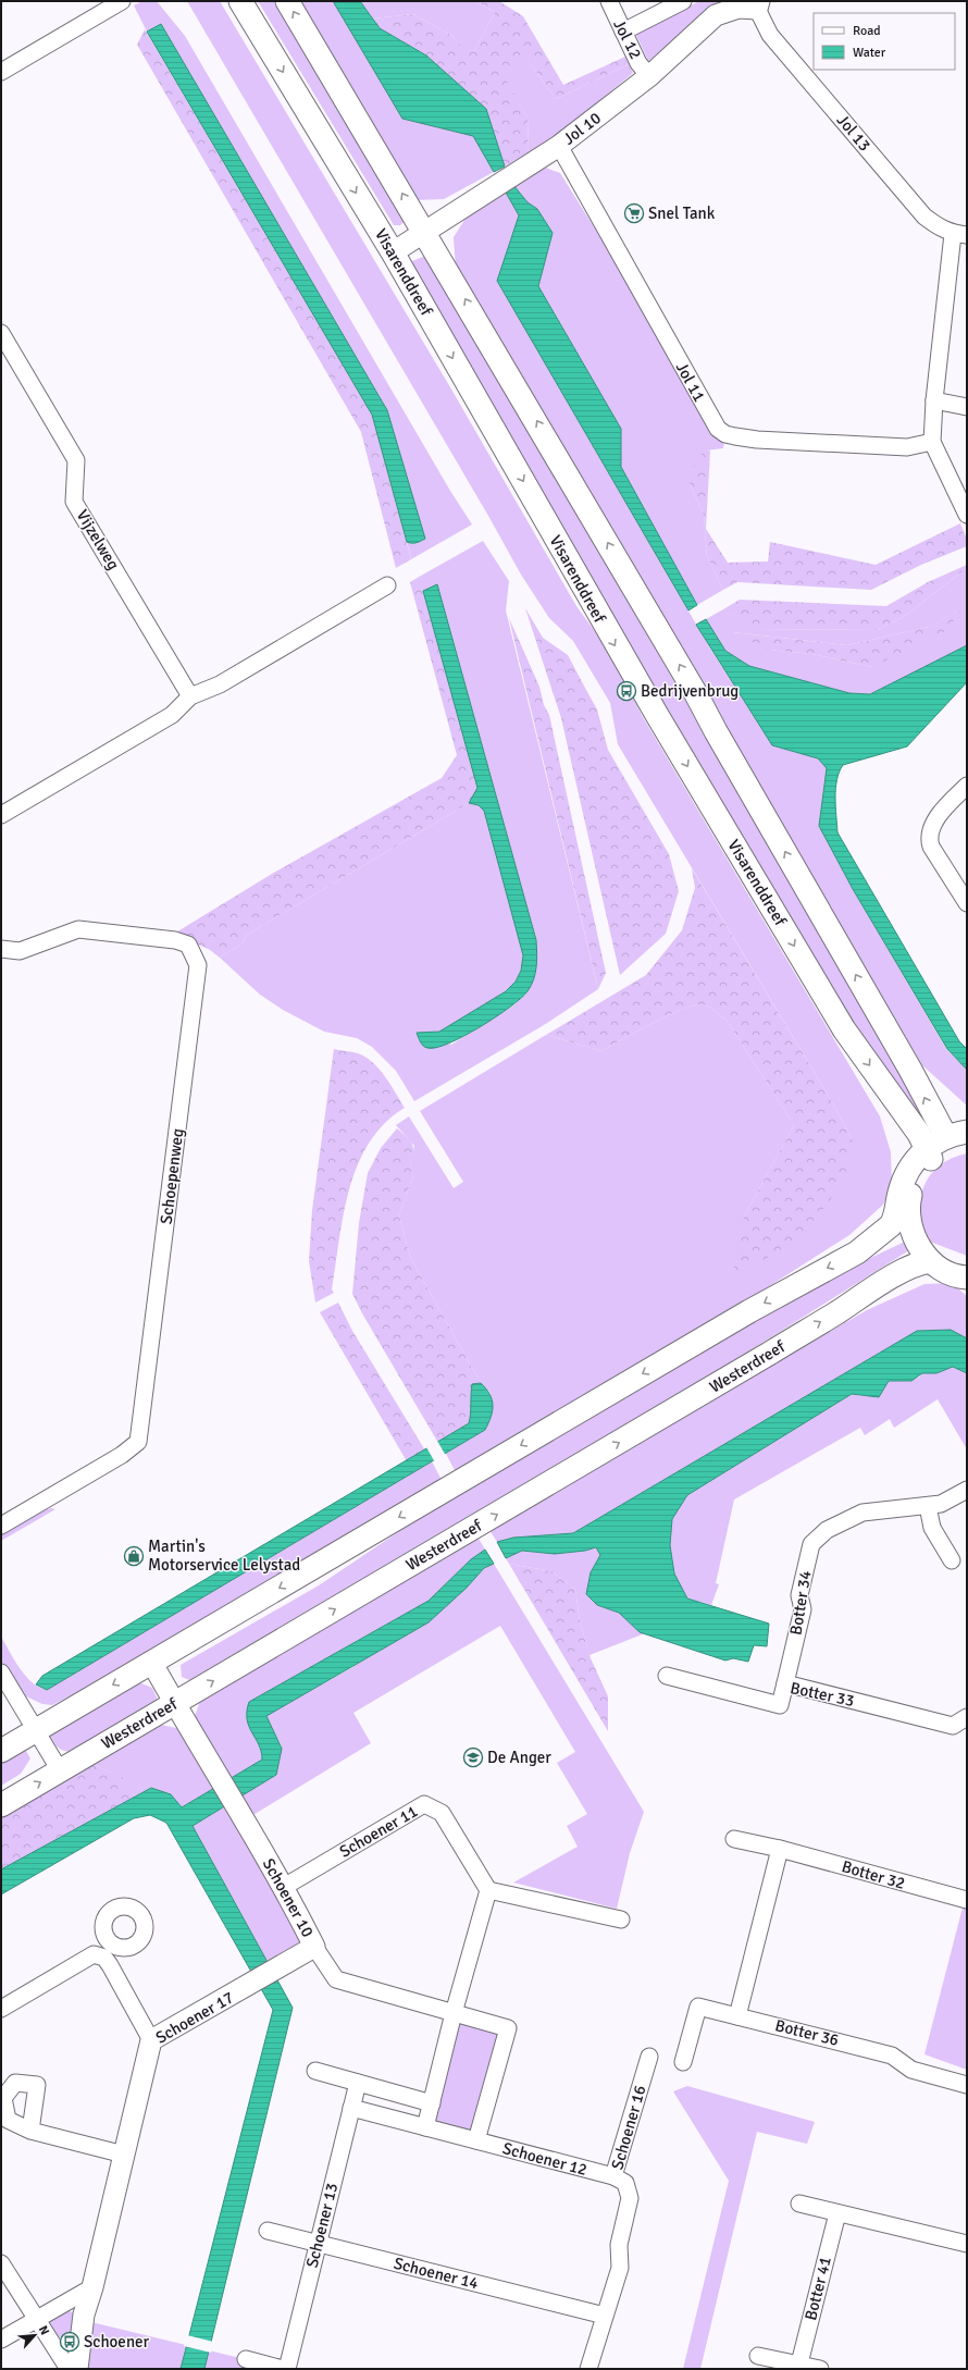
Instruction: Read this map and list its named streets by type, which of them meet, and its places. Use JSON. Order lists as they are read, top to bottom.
{
  "streets": {
    "main road": ["Visarenddreef", "Westerdreef"],
    "street": [
      "Jol 12",
      "Jol 10",
      "Jol 13",
      "Jol 11",
      "Vijzelweg",
      "Schoepenweg",
      "Botter 34",
      "Botter 33",
      "Schoener 11",
      "Botter 32",
      "Schoener 10",
      "Schoener 17",
      "Botter 36",
      "Schoener 16",
      "Schoener 12",
      "Schoener 13",
      "Schoener 14",
      "Botter 41"
    ]
  },
  "crossings": [
    ["Jol 12", "Jol 10"],
    ["Jol 10", "Jol 13"],
    ["Jol 10", "Visarenddreef"],
    ["Jol 10", "Jol 11"],
    ["Westerdreef", "Schoener 10"],
    ["Botter 34", "Botter 33"],
    ["Schoener 11", "Schoener 10"],
    ["Schoener 10", "Schoener 17"],
    ["Schoener 10", "Schoener 12"],
    ["Schoener 16", "Schoener 12"],
    ["Schoener 16", "Schoener 14"],
    ["Schoener 12", "Schoener 13"],
    ["Schoener 13", "Schoener 14"]
  ],
  "places": {
    "supermarket": ["Snel Tank"],
    "bus stop": ["Bedrijvenbrug", "Schoener"],
    "shop": ["Martin's Motorservice Lelystad"],
    "school or university": ["De Anger"]
  },
  "legend": ["Road", "Water"],
  "north": "top right"
}
